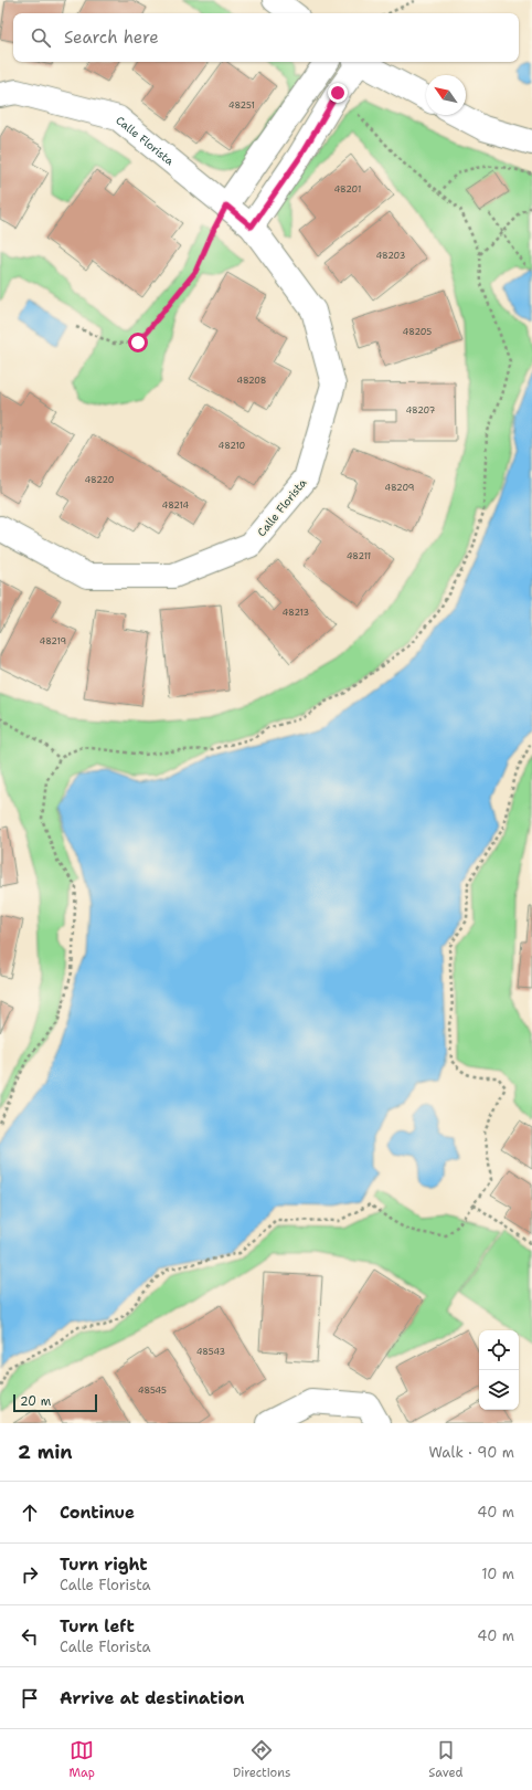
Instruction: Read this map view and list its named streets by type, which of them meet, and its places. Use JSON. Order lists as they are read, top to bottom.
{
  "streets": {
    "street": ["Calle Florista"]
  },
  "house_numbers": [
    "48251",
    "48201",
    "48203",
    "48205",
    "48208",
    "48207",
    "48210",
    "48220",
    "48209",
    "48214",
    "48211",
    "48213",
    "48219",
    "48543",
    "48545"
  ],
  "scale_bar": "20 m",
  "north": "top left",
  "page": {
    "search": "Search here",
    "scale": "20 m",
    "heading": ["2 min", "Walk · 90 m"],
    "list": [
      ["Continue", "40 m"],
      ["Turn right", "Calle Florista", "10 m"],
      ["Turn left", "Calle Florista", "40 m"],
      "Arrive at destination"
    ],
    "nav": ["Map", "Directions", "Saved"]
  }
}
